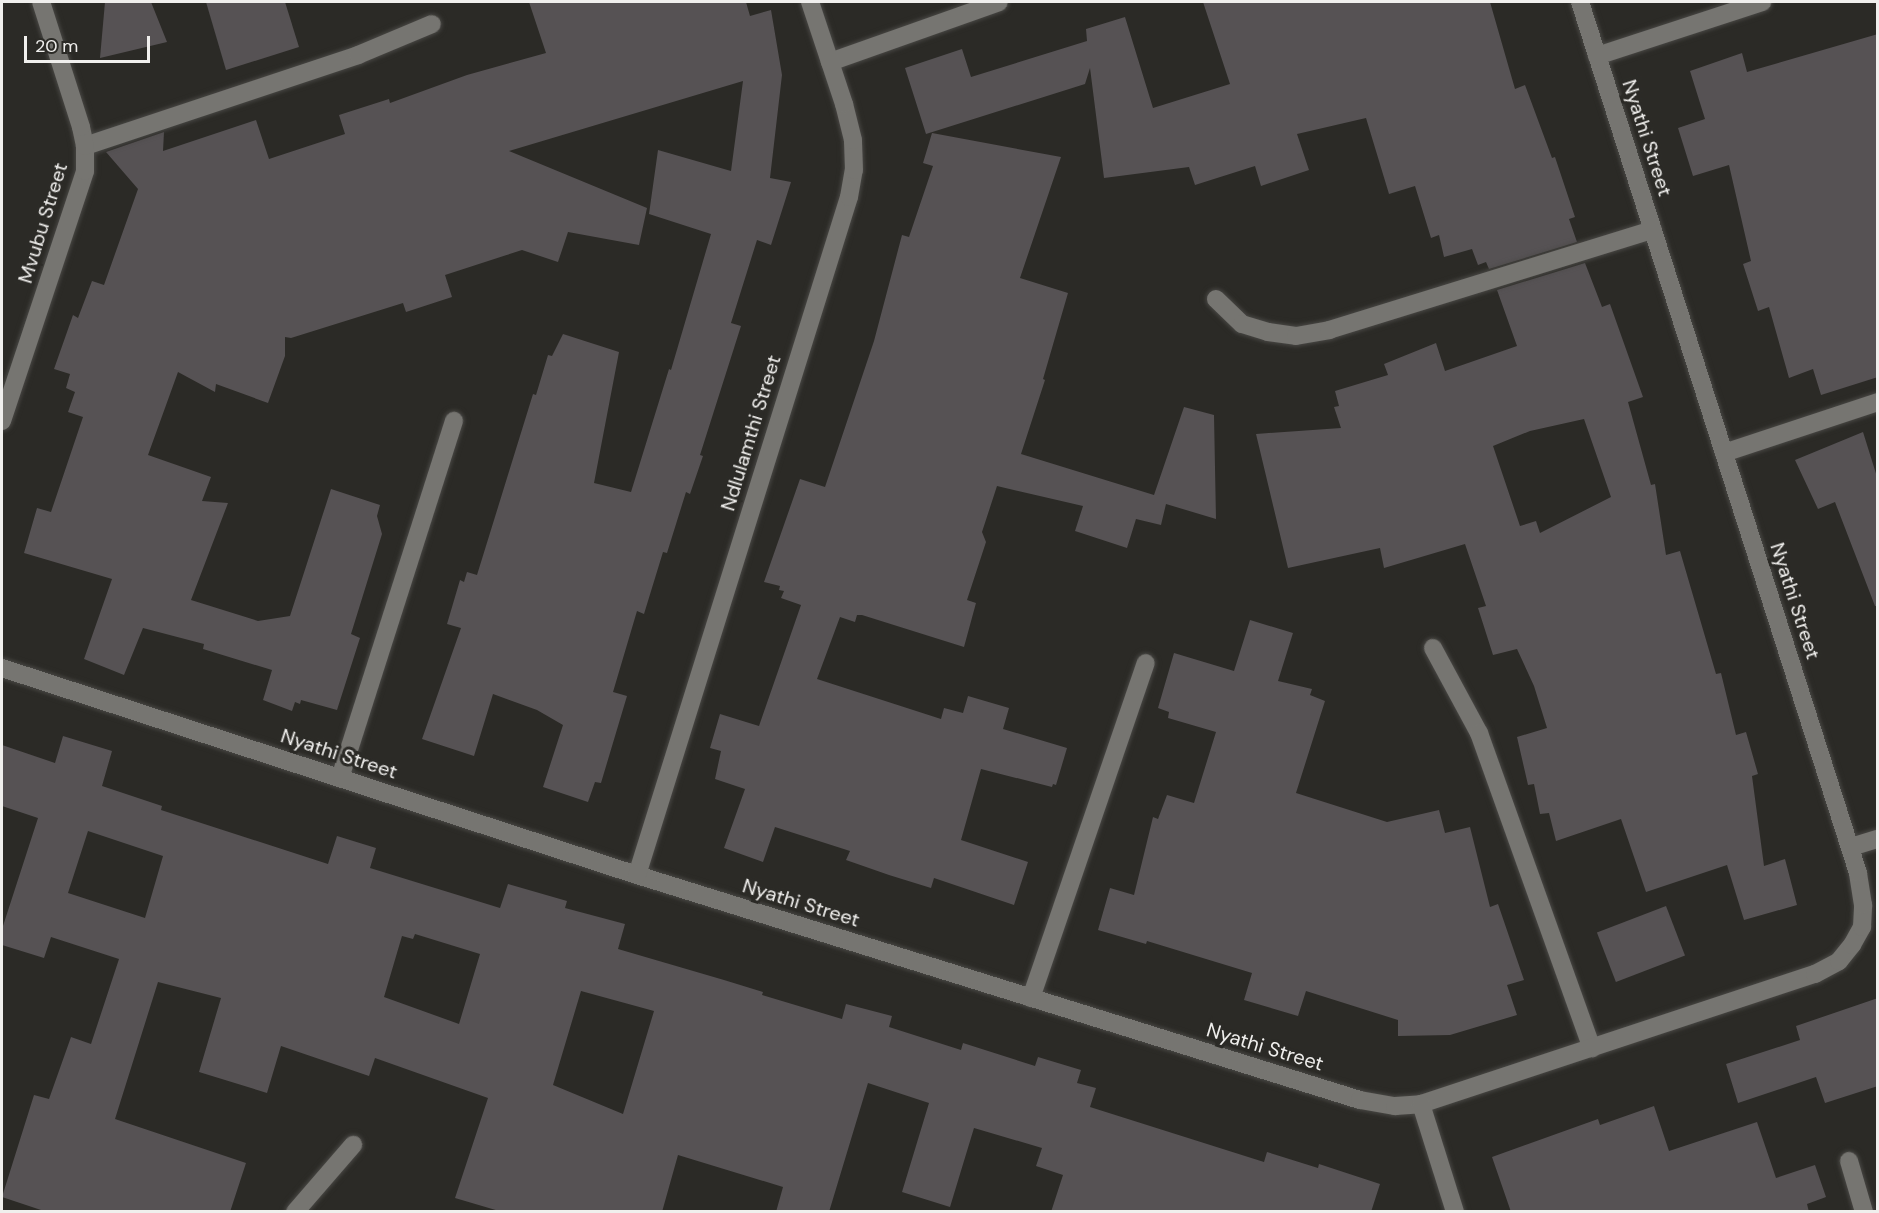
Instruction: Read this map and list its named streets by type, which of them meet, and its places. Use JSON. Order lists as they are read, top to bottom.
{
  "streets": {
    "street": ["Nyathi Street", "Mvubu Street", "Ndlulamthi Street"]
  },
  "crossings": [
    ["Nyathi Street", "Ndlulamthi Street"]
  ],
  "scale_bar": "20 m"
}
